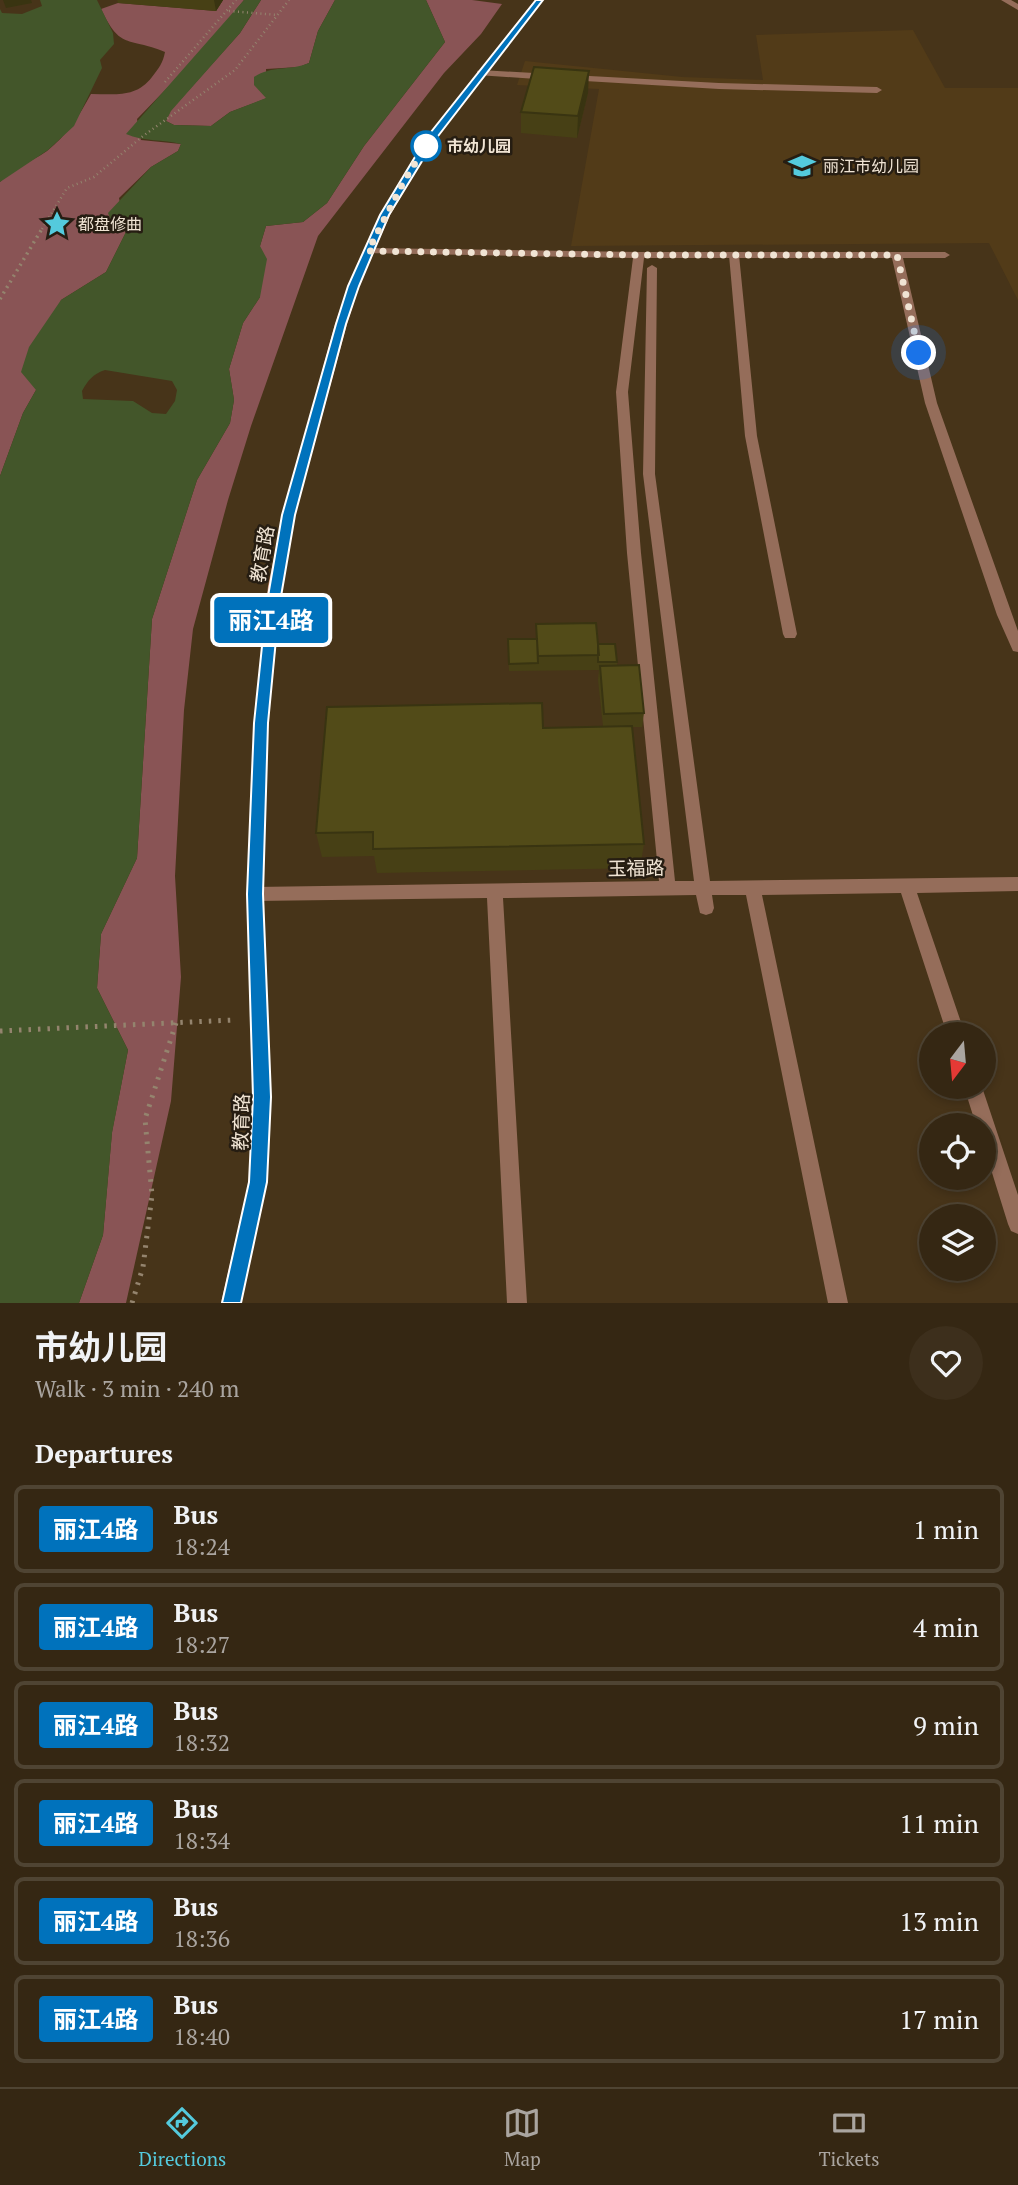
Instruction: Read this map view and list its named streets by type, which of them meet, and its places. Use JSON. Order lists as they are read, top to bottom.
{
  "streets": {
    "main road": ["教育路"],
    "street": ["玉福路"]
  },
  "crossings": [
    ["教育路", "玉福路"]
  ],
  "places": {
    "other": ["市幼儿园"],
    "school or university": ["丽江市幼儿园"],
    "place": ["都盘修曲"]
  },
  "lines": ["bus line 丽江4路"],
  "north": "bottom",
  "page": {
    "on_map": "丽江4路",
    "heading": [
      ["市幼儿园", "Walk · 3 min · 240 m"],
      "Departures"
    ],
    "list": [
      {
        "mark": "丽江4路",
        "name": "Bus",
        "note": "18:24",
        "value": "1 min"
      },
      {
        "mark": "丽江4路",
        "name": "Bus",
        "note": "18:27",
        "value": "4 min"
      },
      {
        "mark": "丽江4路",
        "name": "Bus",
        "note": "18:32",
        "value": "9 min"
      },
      {
        "mark": "丽江4路",
        "name": "Bus",
        "note": "18:34",
        "value": "11 min"
      },
      {
        "mark": "丽江4路",
        "name": "Bus",
        "note": "18:36",
        "value": "13 min"
      },
      {
        "mark": "丽江4路",
        "name": "Bus",
        "note": "18:40",
        "value": "17 min"
      }
    ],
    "tabs": ["Directions", "Map", "Tickets"]
  }
}
